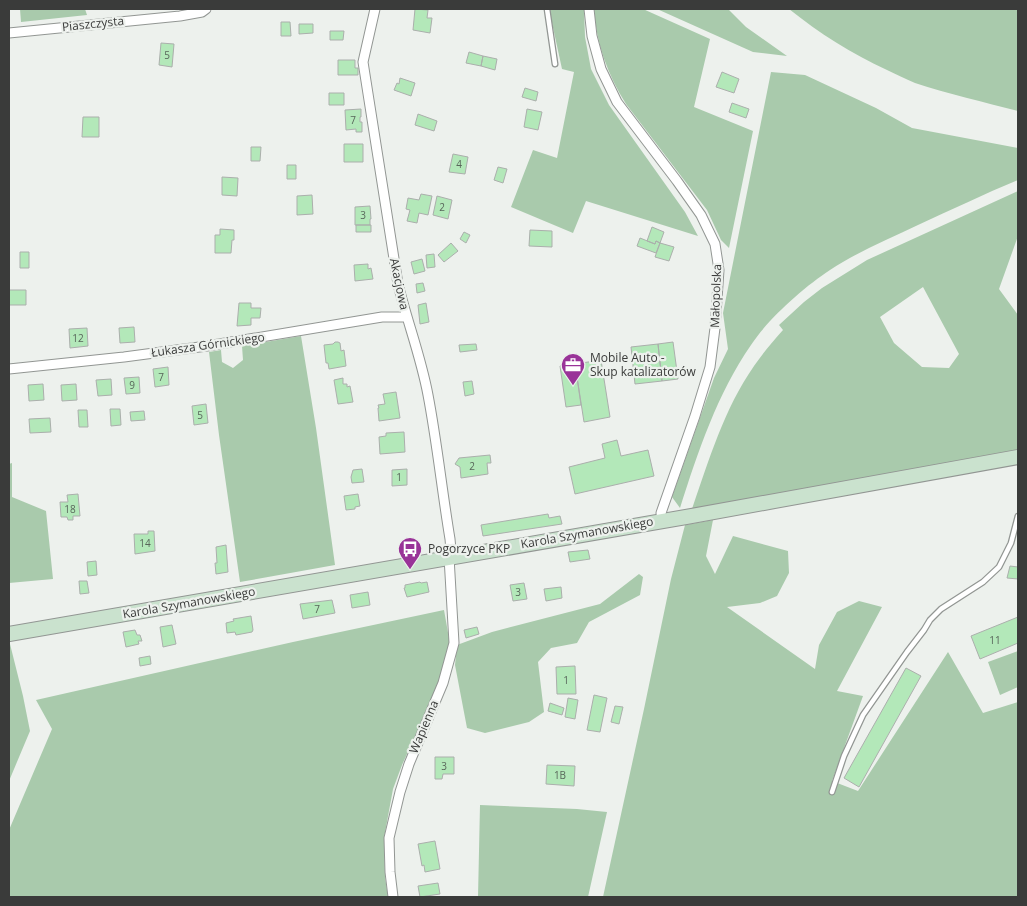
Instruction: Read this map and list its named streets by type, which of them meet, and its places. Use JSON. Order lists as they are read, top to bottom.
{
  "streets": {
    "street": [
      "Piaszczysta",
      "Akacjowa",
      "Małopolska",
      "Łukasza Górnickiego",
      "Karola Szymanowskiego",
      "Wapienna"
    ]
  },
  "crossings": [
    ["Akacjowa", "Łukasza Górnickiego"],
    ["Akacjowa", "Karola Szymanowskiego"],
    ["Akacjowa", "Wapienna"],
    ["Małopolska", "Karola Szymanowskiego"],
    ["Karola Szymanowskiego", "Wapienna"]
  ],
  "places": {
    "office": ["Mobile Auto - Skup katalizatorów"],
    "bus stop": ["Pogorzyce PKP"]
  },
  "house_numbers": [
    "5",
    "7",
    "4",
    "2",
    "3",
    "12",
    "7",
    "9",
    "5",
    "2",
    "1",
    "18",
    "14",
    "3",
    "7",
    "11",
    "1",
    "3",
    "1B"
  ]
}
